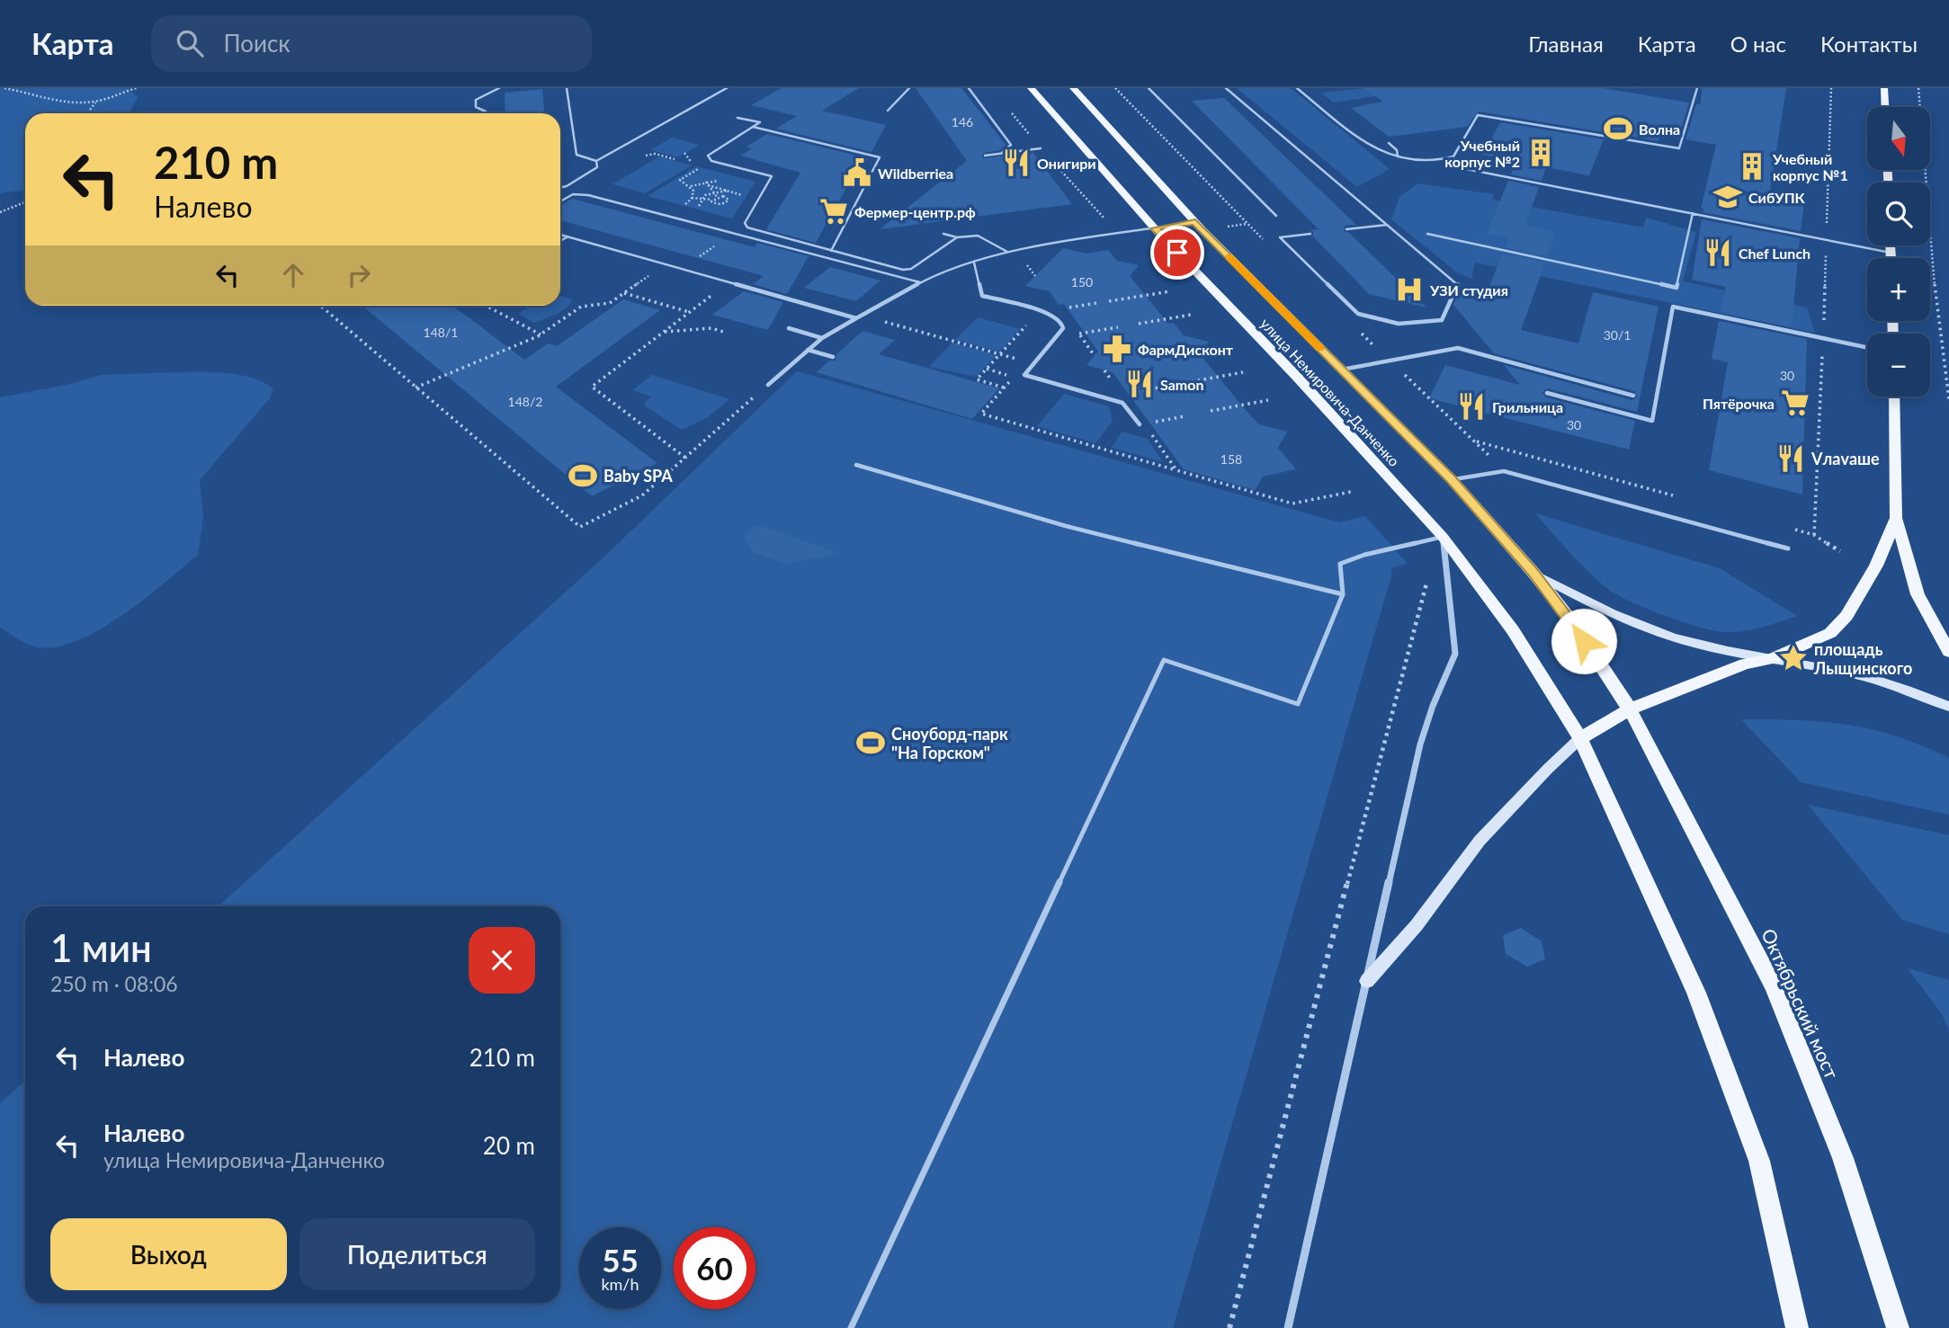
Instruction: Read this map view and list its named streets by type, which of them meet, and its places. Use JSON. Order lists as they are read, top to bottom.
{
  "streets": {
    "main road": ["улица Немировича-Данченко", "Октябрьский мост"]
  },
  "crossings": [
    ["улица Немировича-Данченко", "Октябрьский мост"]
  ],
  "places": {
    "sports": ["Волна", "Baby SPA", "Сноуборд-парк \"На Горском\""],
    "building": ["Учебный корпус №2", "Учебный корпус №1"],
    "restaurant": [
      "Онигири",
      "Chef Lunch",
      "Samon",
      "Грильница",
      "Vлаvаше"
    ],
    "public building": ["Wildberriea"],
    "school or university": ["СибУПК"],
    "supermarket": ["Фермер-центр.рф", "Пятёрочка"],
    "hospital": ["УЗИ студия"],
    "pharmacy": ["ФармДисконт"],
    "place": ["площадь Лыщинского"]
  },
  "house_numbers": [
    "146",
    "150",
    "148/1",
    "30/1",
    "30",
    "148/2",
    "30",
    "158"
  ],
  "north": "bottom",
  "page": {
    "header": "Карта",
    "search": "Поиск",
    "nav": [
      "Главная",
      "Карта",
      "О нас",
      "Контакты"
    ],
    "map_buttons": ["+", "−"],
    "turn": ["210 m", "Налево"],
    "heading": ["1 мин", "250 m · 08:06"],
    "list": [
      {
        "name": "Налево",
        "value": "210 m"
      },
      {
        "name": "Налево",
        "note": "улица Немировича-Данченко",
        "value": "20 m"
      }
    ],
    "buttons": ["Выход", "Поделиться"],
    "speed": "55 km/h",
    "limit": "60"
  }
}
